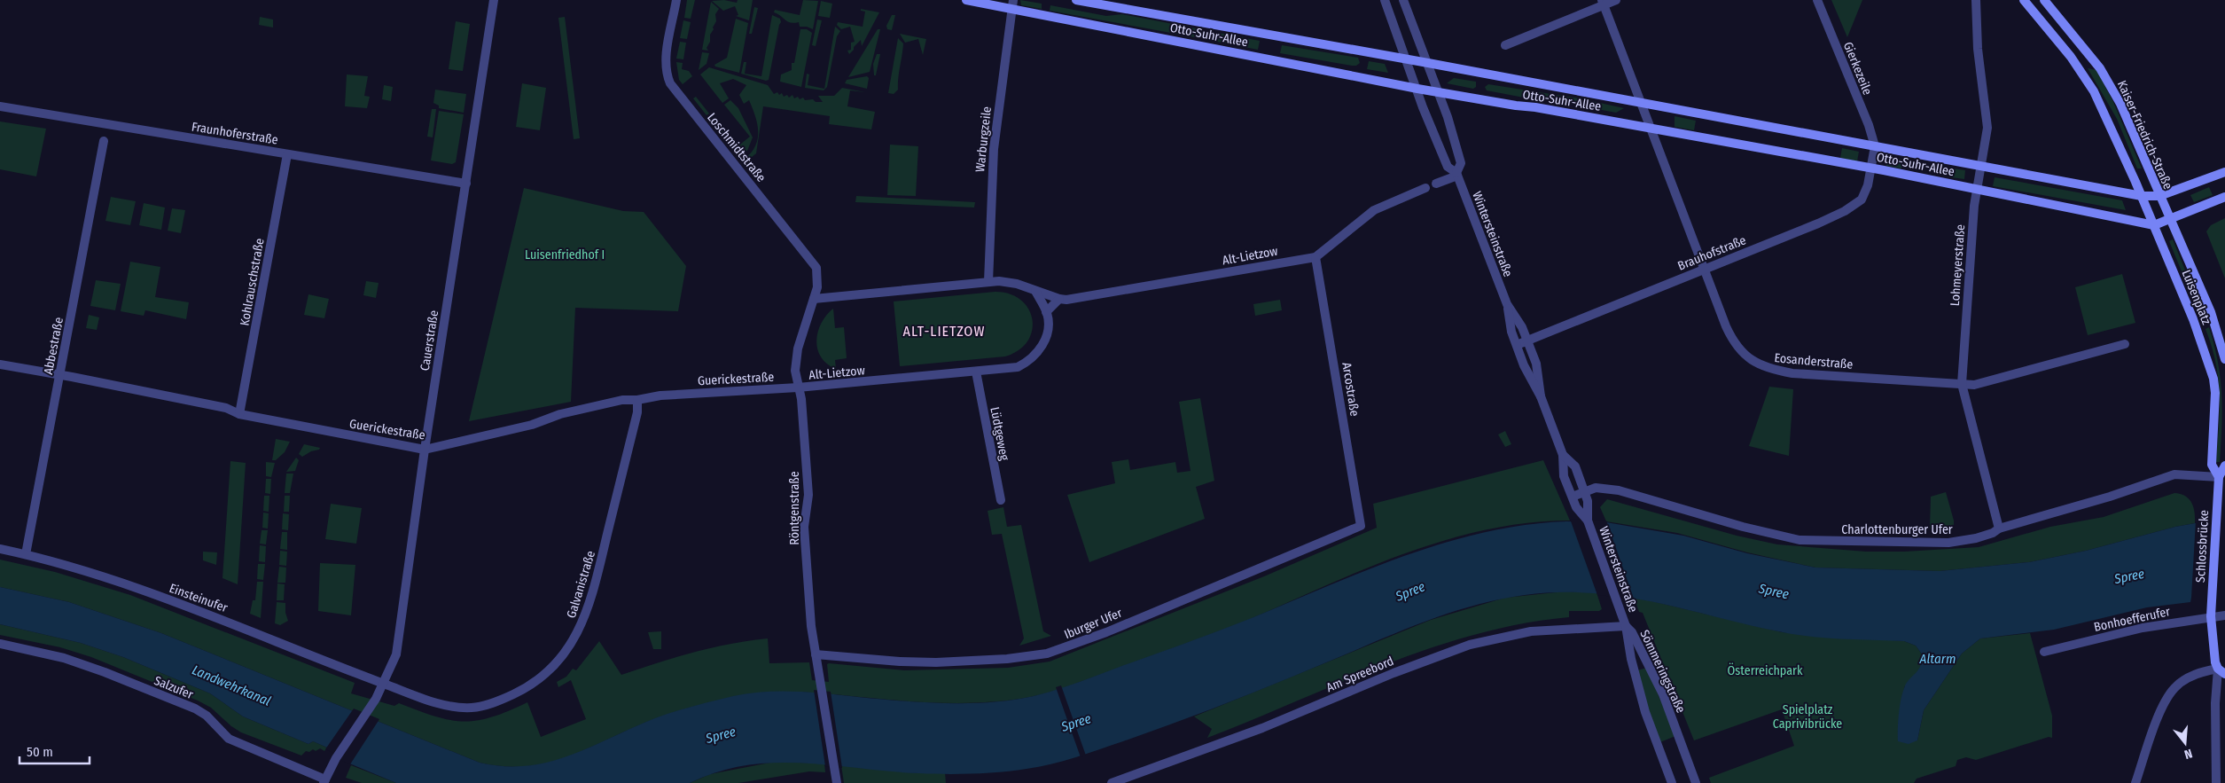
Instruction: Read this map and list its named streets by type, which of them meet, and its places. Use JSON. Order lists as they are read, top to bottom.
{
  "streets": {
    "main road": [
      "Otto-Suhr-Allee",
      "Kaiser-Friedrich-Straße",
      "Luisenplatz",
      "Schlossbrücke"
    ],
    "street": [
      "Gierkezeile",
      "Fraunhoferstraße",
      "Warburgzeile",
      "Loschmidtstraße",
      "Wintersteinstraße",
      "Brauhofstraße",
      "Alt-Lietzow",
      "Lohmeyerstraße",
      "Kohlrauschstraße",
      "Cauerstraße",
      "Abbestraße",
      "Eosanderstraße",
      "Guerickestraße",
      "Arcostraße",
      "Lüdtgeweg",
      "Röntgenstraße",
      "Charlottenburger Ufer",
      "Galvanistraße",
      "Einsteinufer",
      "Bonhoefferufer",
      "Iburger Ufer",
      "Sömmeringstraße",
      "Am Spreebord",
      "Salzufer"
    ]
  },
  "crossings": [
    ["Otto-Suhr-Allee", "Gierkezeile"],
    ["Otto-Suhr-Allee", "Kaiser-Friedrich-Straße"],
    ["Otto-Suhr-Allee", "Warburgzeile"],
    ["Otto-Suhr-Allee", "Wintersteinstraße"],
    ["Otto-Suhr-Allee", "Brauhofstraße"],
    ["Otto-Suhr-Allee", "Lohmeyerstraße"],
    ["Otto-Suhr-Allee", "Luisenplatz"],
    ["Otto-Suhr-Allee", "Eosanderstraße"],
    ["Gierkezeile", "Brauhofstraße"],
    ["Fraunhoferstraße", "Kohlrauschstraße"],
    ["Fraunhoferstraße", "Cauerstraße"],
    ["Kaiser-Friedrich-Straße", "Luisenplatz"],
    ["Warburgzeile", "Alt-Lietzow"],
    ["Loschmidtstraße", "Alt-Lietzow"],
    ["Wintersteinstraße", "Brauhofstraße"],
    ["Wintersteinstraße", "Charlottenburger Ufer"],
    ["Wintersteinstraße", "Sömmeringstraße"],
    ["Wintersteinstraße", "Am Spreebord"],
    ["Brauhofstraße", "Eosanderstraße"],
    ["Alt-Lietzow", "Guerickestraße"],
    ["Alt-Lietzow", "Arcostraße"],
    ["Alt-Lietzow", "Lüdtgeweg"],
    ["Alt-Lietzow", "Röntgenstraße"],
    ["Lohmeyerstraße", "Eosanderstraße"],
    ["Lohmeyerstraße", "Charlottenburger Ufer"],
    ["Kohlrauschstraße", "Guerickestraße"],
    ["Luisenplatz", "Charlottenburger Ufer"],
    ["Luisenplatz", "Schlossbrücke"],
    ["Cauerstraße", "Guerickestraße"],
    ["Cauerstraße", "Galvanistraße"],
    ["Cauerstraße", "Einsteinufer"],
    ["Cauerstraße", "Salzufer"],
    ["Abbestraße", "Guerickestraße"],
    ["Abbestraße", "Einsteinufer"],
    ["Guerickestraße", "Röntgenstraße"],
    ["Guerickestraße", "Galvanistraße"],
    ["Arcostraße", "Iburger Ufer"],
    ["Röntgenstraße", "Iburger Ufer"],
    ["Charlottenburger Ufer", "Schlossbrücke"],
    ["Schlossbrücke", "Bonhoefferufer"],
    ["Galvanistraße", "Einsteinufer"],
    ["Sömmeringstraße", "Am Spreebord"]
  ],
  "districts": ["ALT-LIETZOW"],
  "water": ["Spree", "Altarm", "Landwehrkanal"],
  "parks": ["Luisenfriedhof I", "Österreichpark", "Spielplatz Caprivibrücke"],
  "scale_bar": "50 m",
  "north": "bottom"
}
